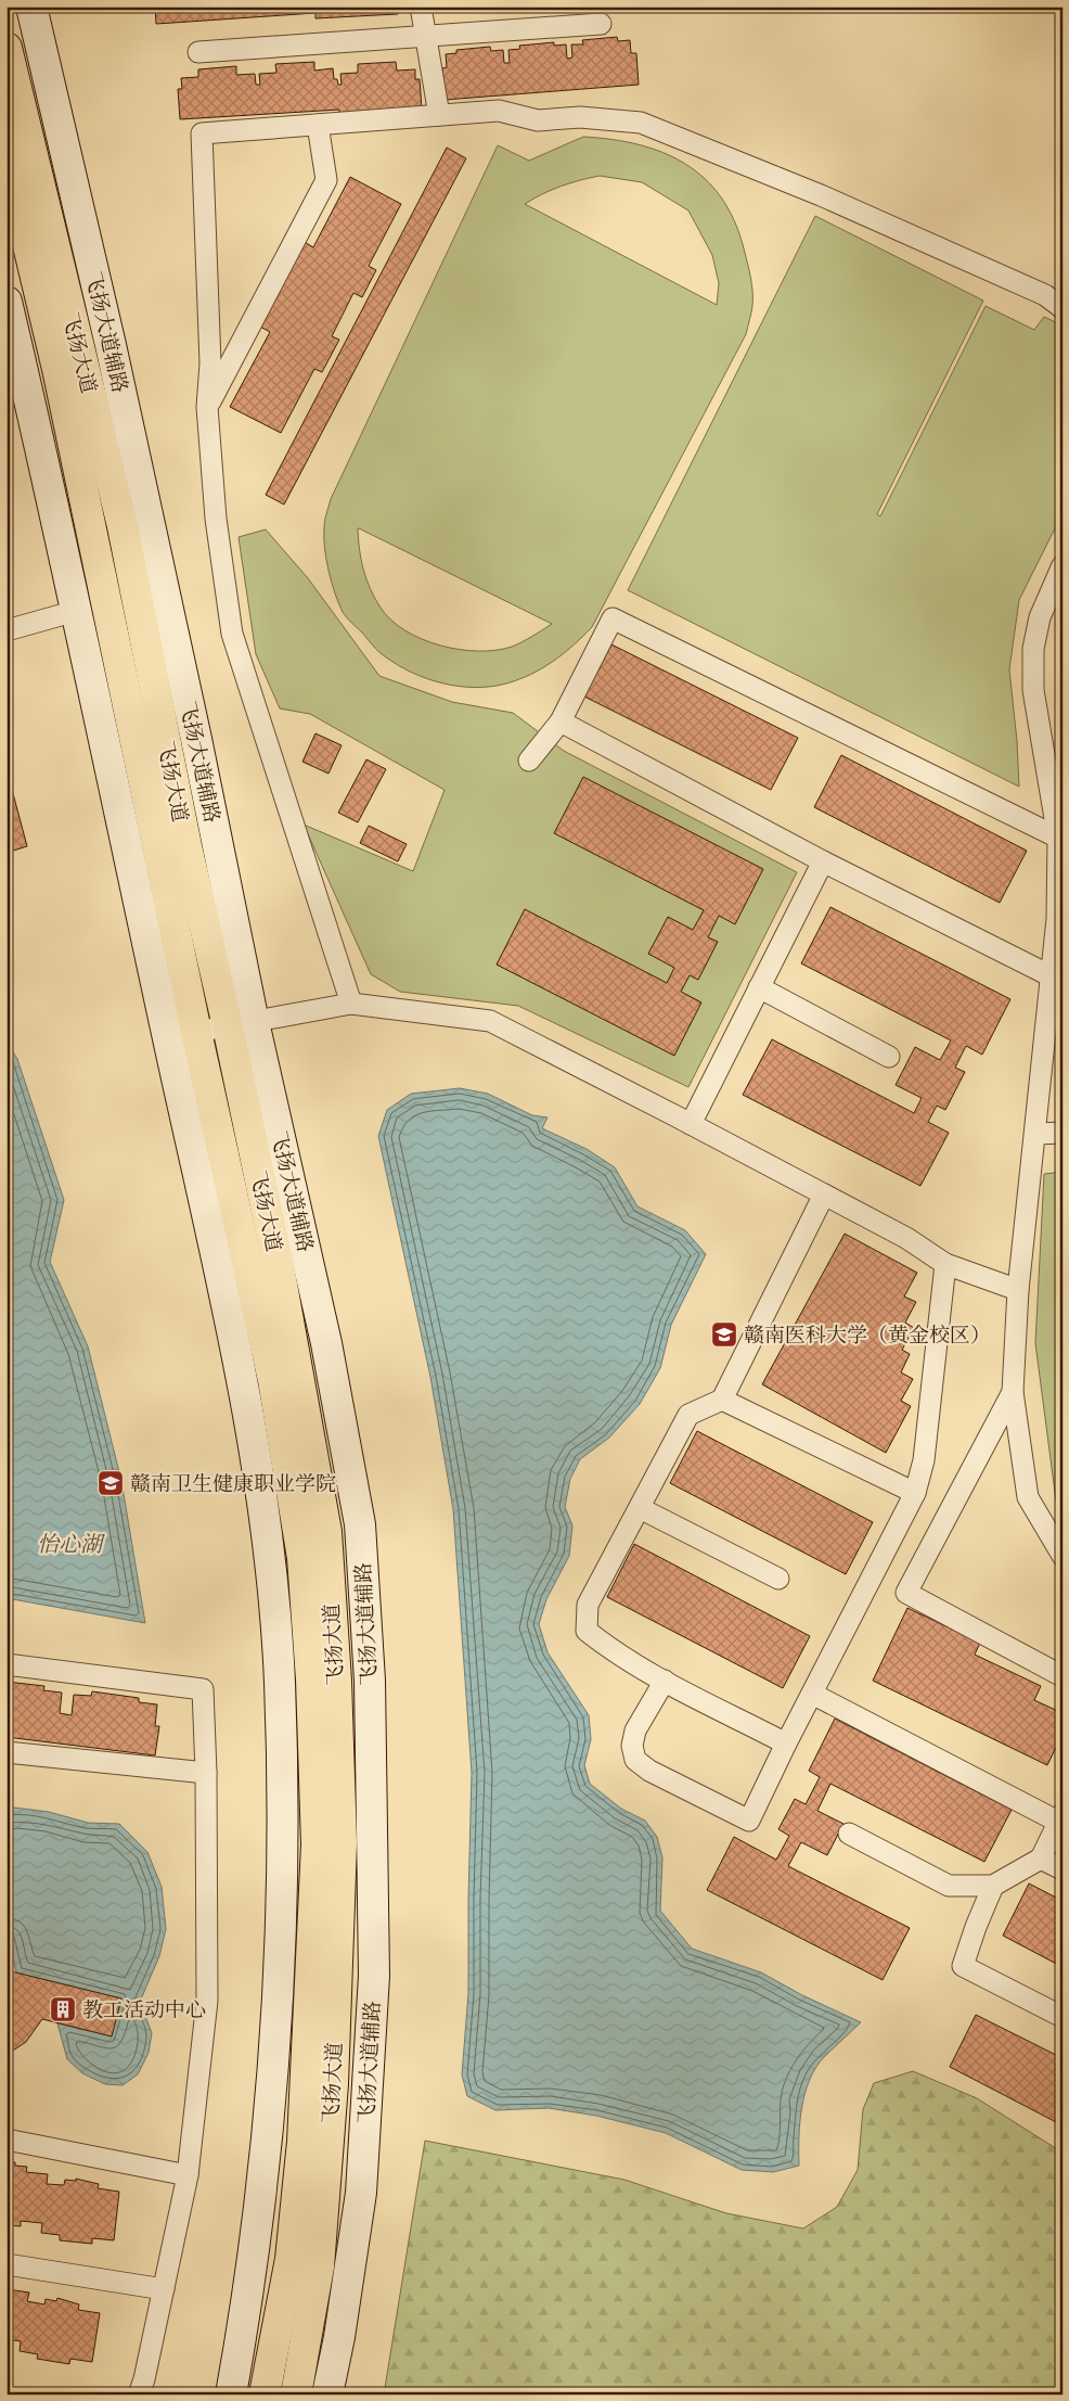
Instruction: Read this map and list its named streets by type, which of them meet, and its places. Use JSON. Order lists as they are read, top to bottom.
{
  "streets": {
    "main road": ["飞扬大道"],
    "street": ["飞扬大道辅路"]
  },
  "crossings": [
    ["飞扬大道辅路", "飞扬大道"]
  ],
  "water": ["怡心湖"],
  "places": {
    "school or university": ["赣南医科大学（黄金校区）", "赣南卫生健康职业学院"],
    "building": ["教工活动中心"]
  }
}
